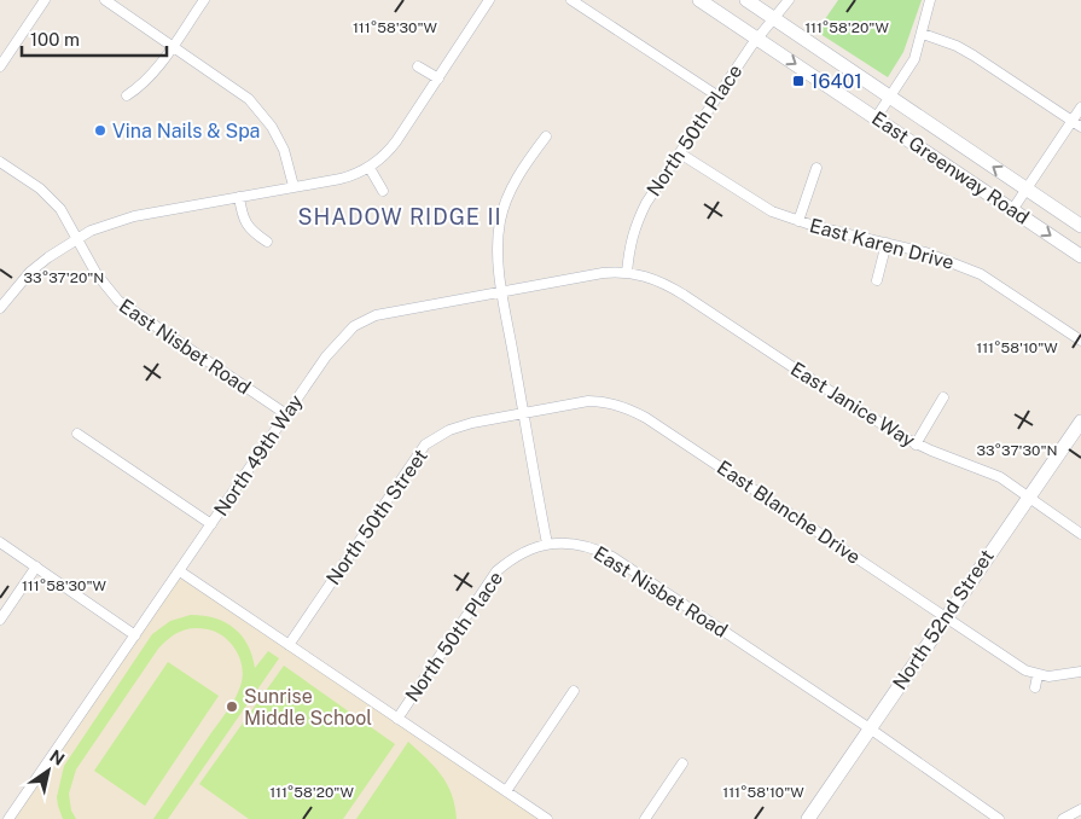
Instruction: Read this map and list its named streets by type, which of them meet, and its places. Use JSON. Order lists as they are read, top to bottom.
{
  "streets": {
    "main road": ["East Greenway Road", "North 52nd Street"],
    "street": [
      "North 50th Place",
      "East Karen Drive",
      "East Nisbet Road",
      "East Janice Way",
      "North 49th Way",
      "East Blanche Drive",
      "North 50th Street"
    ]
  },
  "crossings": [
    ["North 50th Place", "East Greenway Road"],
    ["North 50th Place", "East Karen Drive"],
    ["North 50th Place", "East Nisbet Road"],
    ["North 50th Place", "East Janice Way"],
    ["North 50th Place", "North 49th Way"],
    ["East Nisbet Road", "North 49th Way"],
    ["East Nisbet Road", "North 52nd Street"],
    ["East Janice Way", "North 49th Way"],
    ["East Janice Way", "North 52nd Street"],
    ["East Blanche Drive", "North 50th Street"],
    ["East Blanche Drive", "North 52nd Street"]
  ],
  "districts": ["SHADOW RIDGE II"],
  "places": {
    "transit": ["16401"],
    "other": ["Vina Nails & Spa", "Sunrise Middle School"]
  },
  "scale_bar": "100 m",
  "north": "top right",
  "coordinates": [
    "111°58'30\"W",
    "111°58'20\"W",
    "33°37'20\"N",
    "111°58'10\"W",
    "33°37'30\"N"
  ]
}
